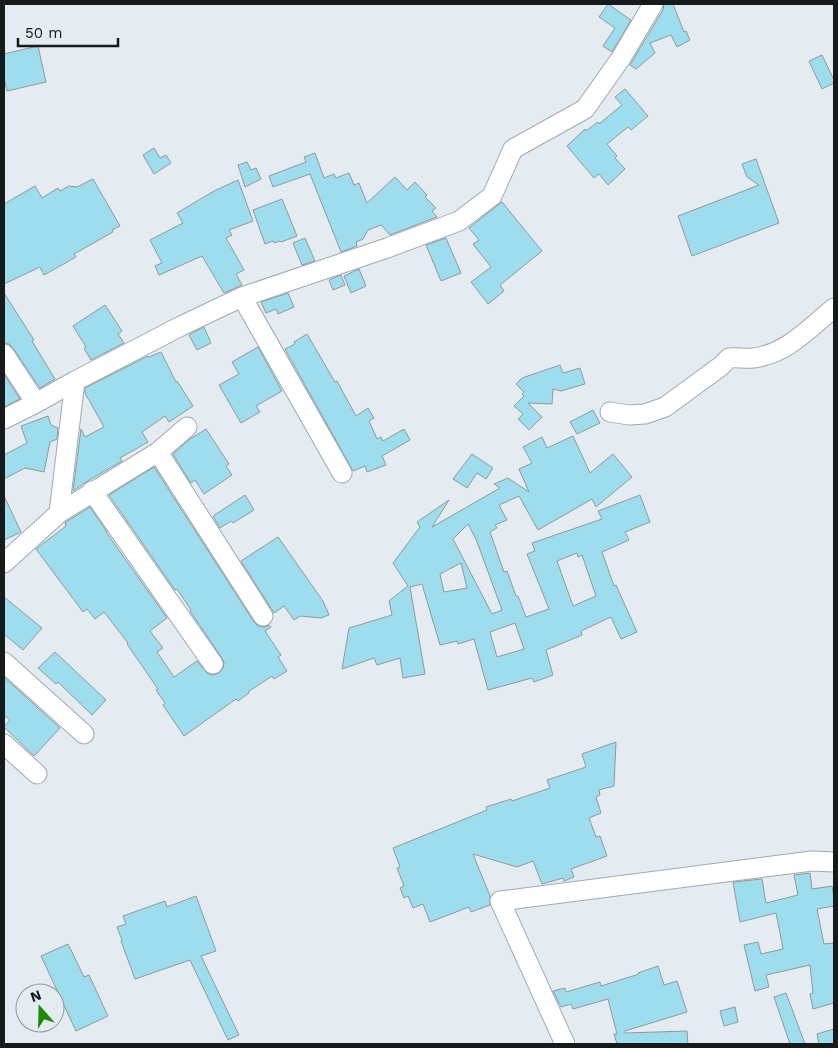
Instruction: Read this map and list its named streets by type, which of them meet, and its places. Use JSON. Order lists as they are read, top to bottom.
{
  "scale_bar": "50 m",
  "north": "top"
}
